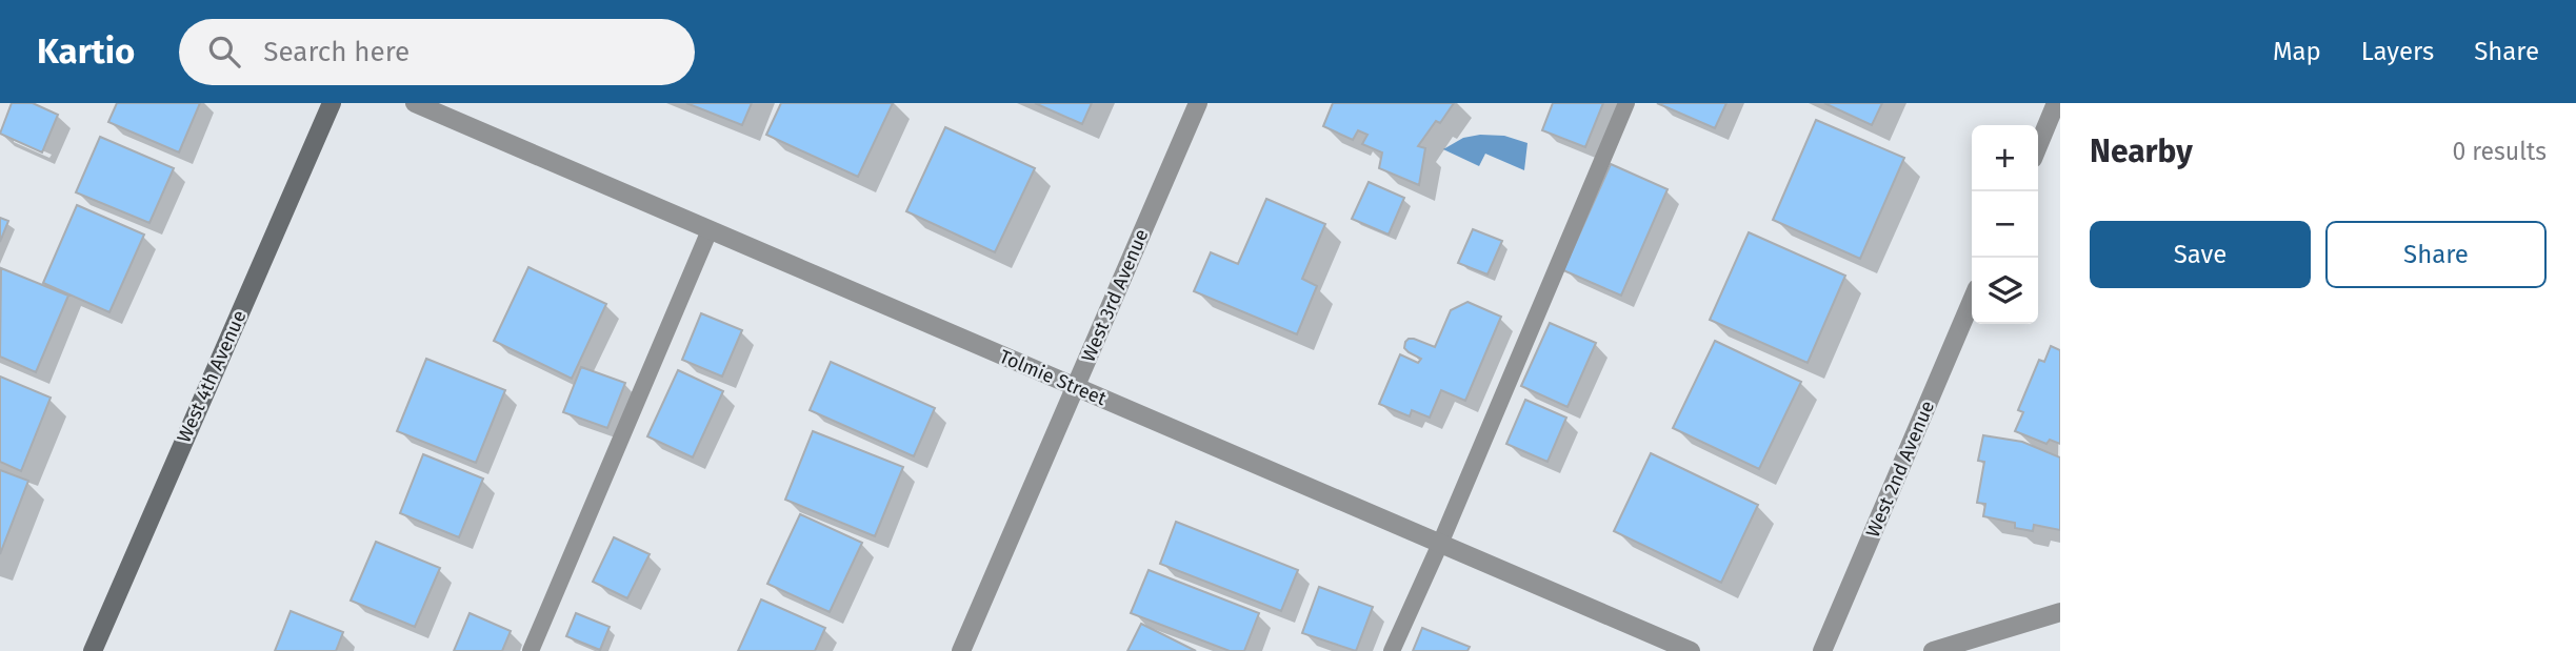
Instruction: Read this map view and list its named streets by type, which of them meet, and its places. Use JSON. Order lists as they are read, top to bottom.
{
  "streets": {
    "main road": ["West 4th Avenue"],
    "street": ["West 3rd Avenue", "Tolmie Street", "West 2nd Avenue"]
  },
  "crossings": [
    ["West 3rd Avenue", "Tolmie Street"]
  ],
  "page": {
    "header": "Kartio",
    "search": "Search here",
    "nav": ["Map", "Layers", "Share"],
    "heading": ["Nearby", "0 results"],
    "map_buttons": ["+", "−"],
    "buttons": ["Save", "Share"]
  }
}
